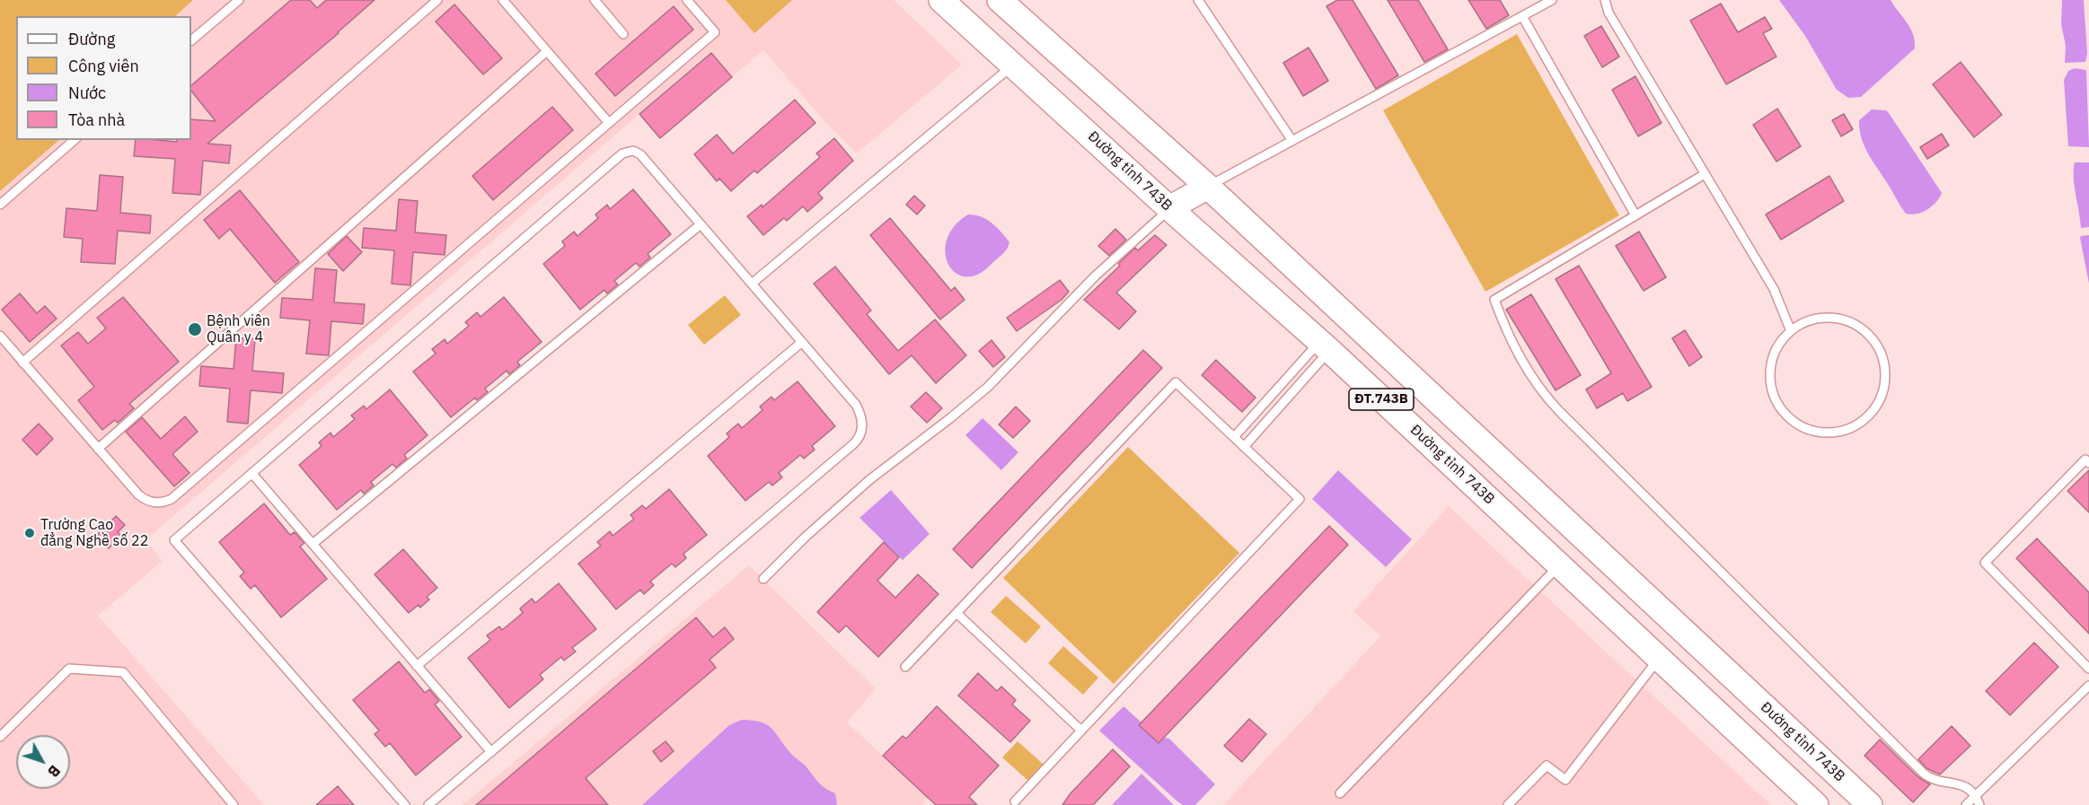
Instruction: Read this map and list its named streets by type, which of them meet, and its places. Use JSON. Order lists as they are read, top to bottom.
{
  "streets": {
    "main road": ["Đường tỉnh 743B", "ĐT.743B"]
  },
  "places": ["Bệnh viên Quân y 4", "Trường Cao đẳng Nghề số 22"],
  "legend": [
    "Đường",
    "Công viên",
    "Nước",
    "Tòa nhà"
  ],
  "north": "bottom right"
}
